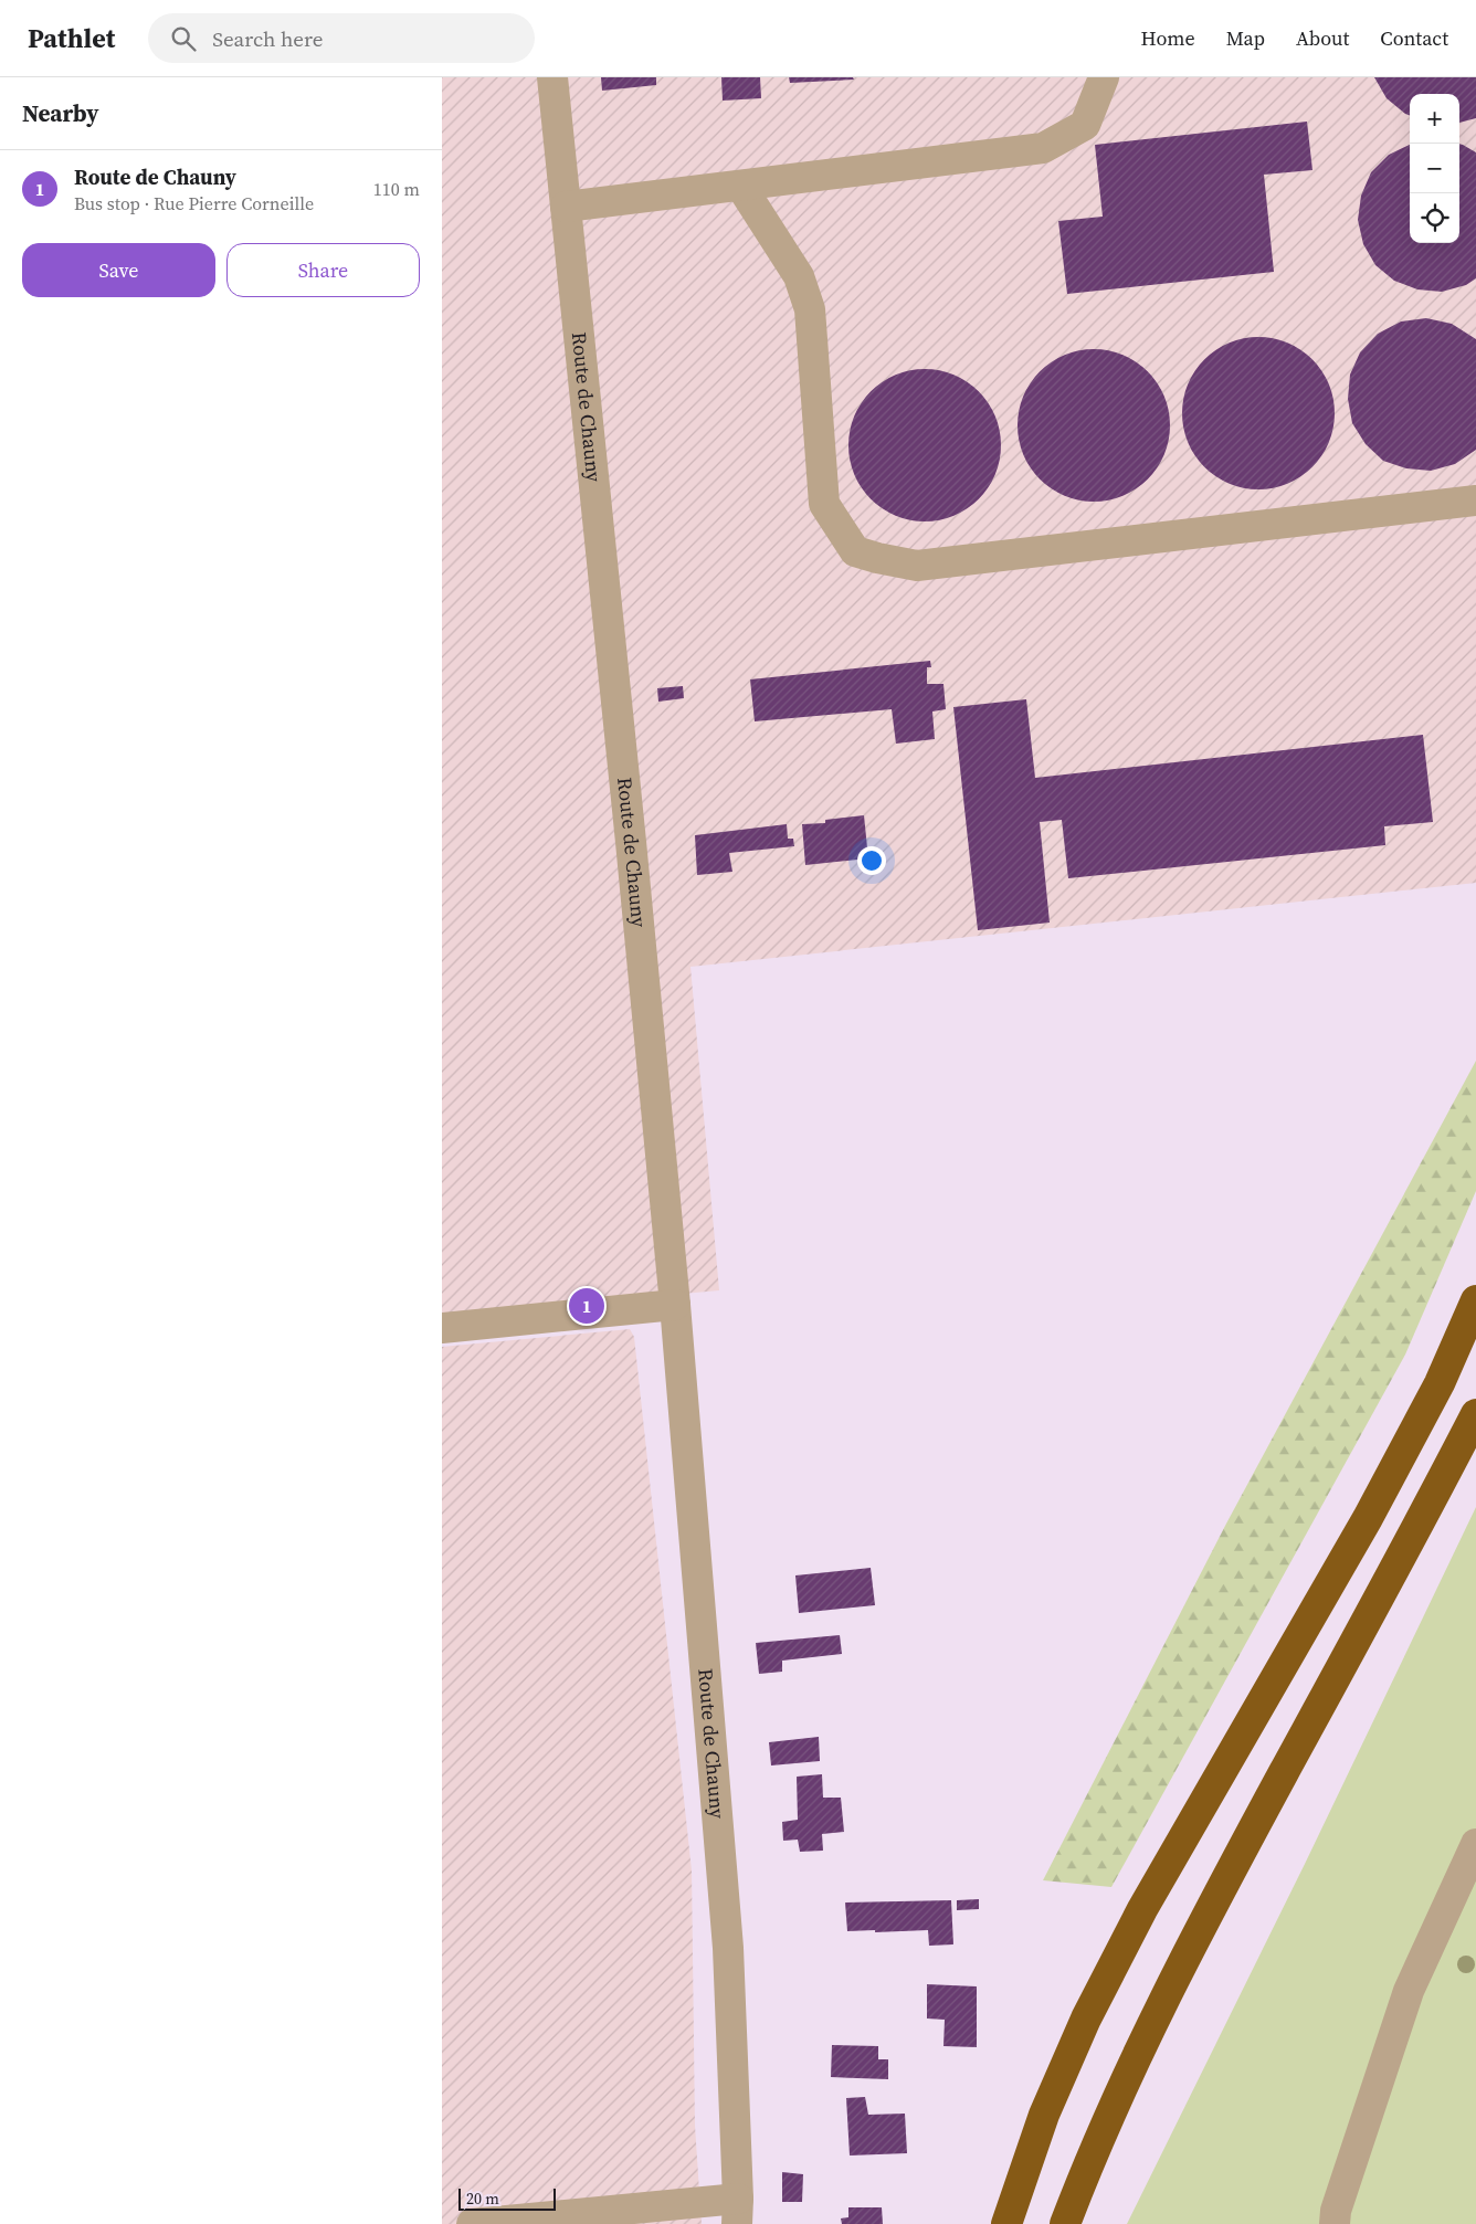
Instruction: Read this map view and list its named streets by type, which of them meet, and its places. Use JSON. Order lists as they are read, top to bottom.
{
  "streets": {
    "street": ["Route de Chauny"]
  },
  "scale_bar": "20 m",
  "page": {
    "header": "Pathlet",
    "search": "Search here",
    "nav": [
      "Home",
      "Map",
      "About",
      "Contact"
    ],
    "heading": "Nearby",
    "map_buttons": ["+", "−"],
    "list": [
      {
        "mark": "1",
        "name": "Route de Chauny",
        "note": "Bus stop · Rue Pierre Corneille",
        "value": "110 m"
      }
    ],
    "buttons": ["Save", "Share"],
    "pins": "1",
    "scale": "20 m"
  }
}
